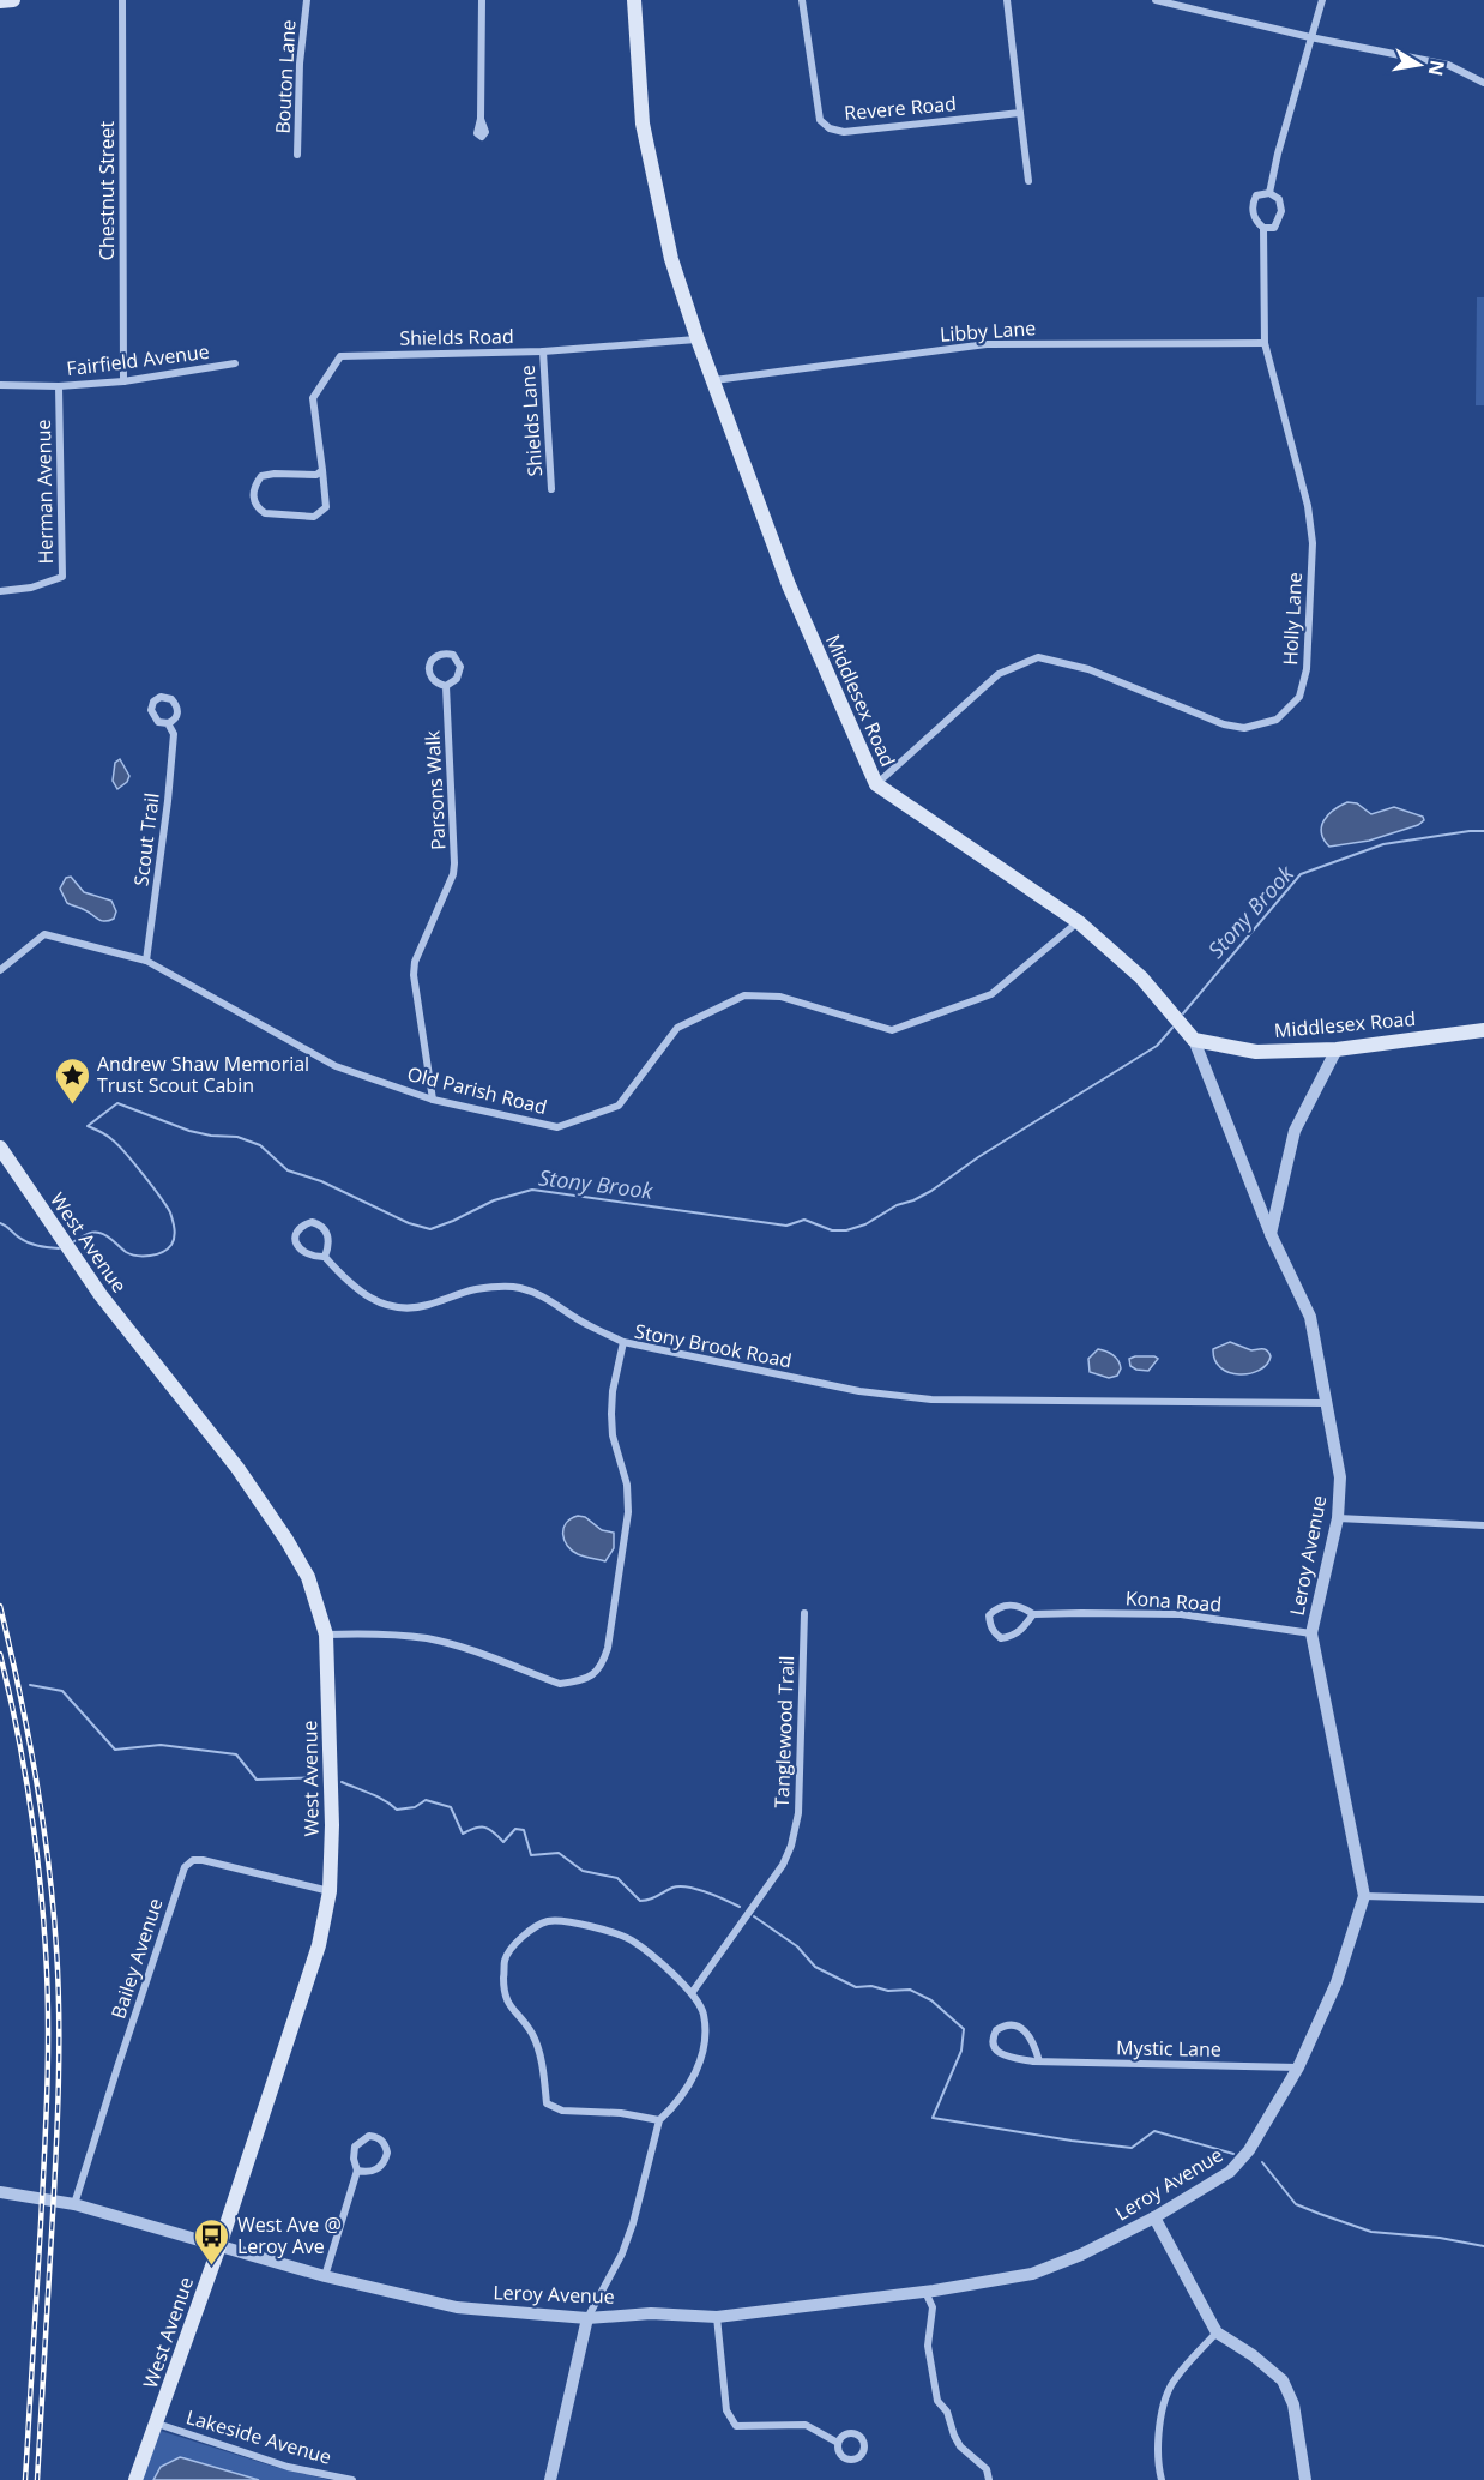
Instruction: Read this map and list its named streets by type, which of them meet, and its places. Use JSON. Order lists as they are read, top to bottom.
{
  "streets": {
    "main road": ["Middlesex Road", "West Avenue"],
    "street": [
      "Bouton Lane",
      "Revere Road",
      "Chestnut Street",
      "Libby Lane",
      "Shields Road",
      "Fairfield Avenue",
      "Shields Lane",
      "Herman Avenue",
      "Holly Lane",
      "Parsons Walk",
      "Scout Trail",
      "Old Parish Road",
      "Stony Brook Road",
      "Leroy Avenue",
      "Kona Road",
      "Tanglewood Trail",
      "Bailey Avenue",
      "Mystic Lane",
      "Lakeside Avenue"
    ]
  },
  "crossings": [
    ["Chestnut Street", "Fairfield Avenue"],
    ["Libby Lane", "Holly Lane"],
    ["Libby Lane", "Middlesex Road"],
    ["Shields Road", "Shields Lane"],
    ["Shields Road", "Middlesex Road"],
    ["Fairfield Avenue", "Herman Avenue"],
    ["Holly Lane", "Middlesex Road"],
    ["Middlesex Road", "Old Parish Road"],
    ["Middlesex Road", "Leroy Avenue"],
    ["Parsons Walk", "Old Parish Road"],
    ["Scout Trail", "Old Parish Road"],
    ["West Avenue", "Stony Brook Road"],
    ["West Avenue", "Leroy Avenue"],
    ["West Avenue", "Bailey Avenue"],
    ["West Avenue", "Lakeside Avenue"],
    ["Stony Brook Road", "Leroy Avenue"],
    ["Leroy Avenue", "Kona Road"],
    ["Leroy Avenue", "Bailey Avenue"],
    ["Leroy Avenue", "Mystic Lane"]
  ],
  "water": ["Stony Brook"],
  "places": {
    "place": ["Andrew Shaw Memorial Trust Scout Cabin"],
    "bus stop": ["West Ave @ Leroy Ave"]
  },
  "north": "right"
}
